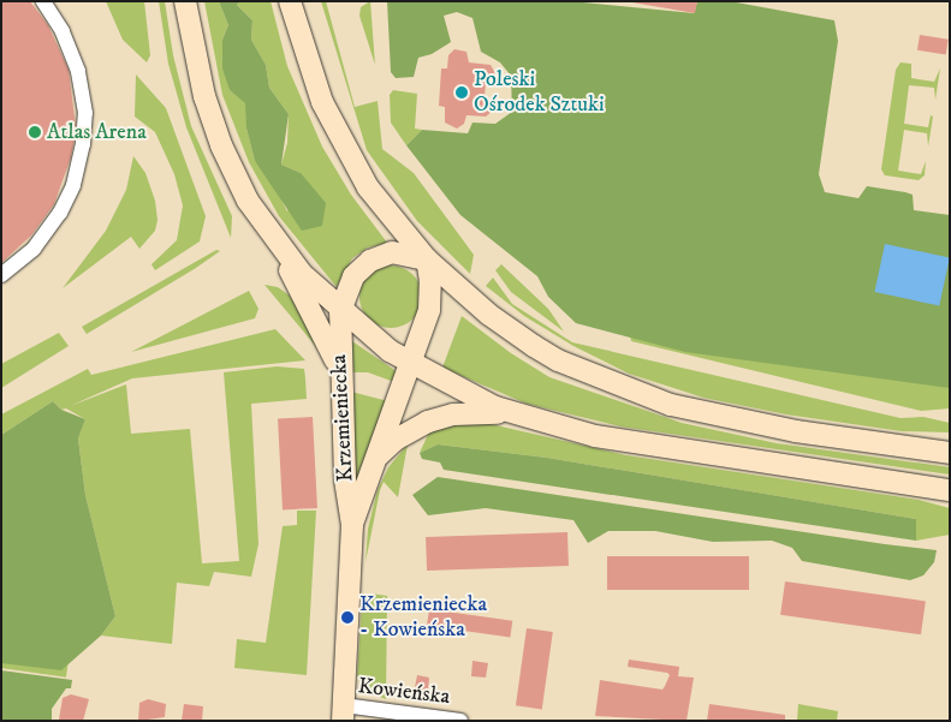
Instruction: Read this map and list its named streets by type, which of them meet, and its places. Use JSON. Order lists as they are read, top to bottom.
{
  "streets": {
    "main road": ["Krzemieniecka"],
    "street": ["Kowieńska"]
  },
  "crossings": [
    ["Krzemieniecka", "Kowieńska"]
  ],
  "places": ["Poleski Ośrodek Sztuki", "Atlas Arena", "Krzemieniecka - Kowieńska"]
}
